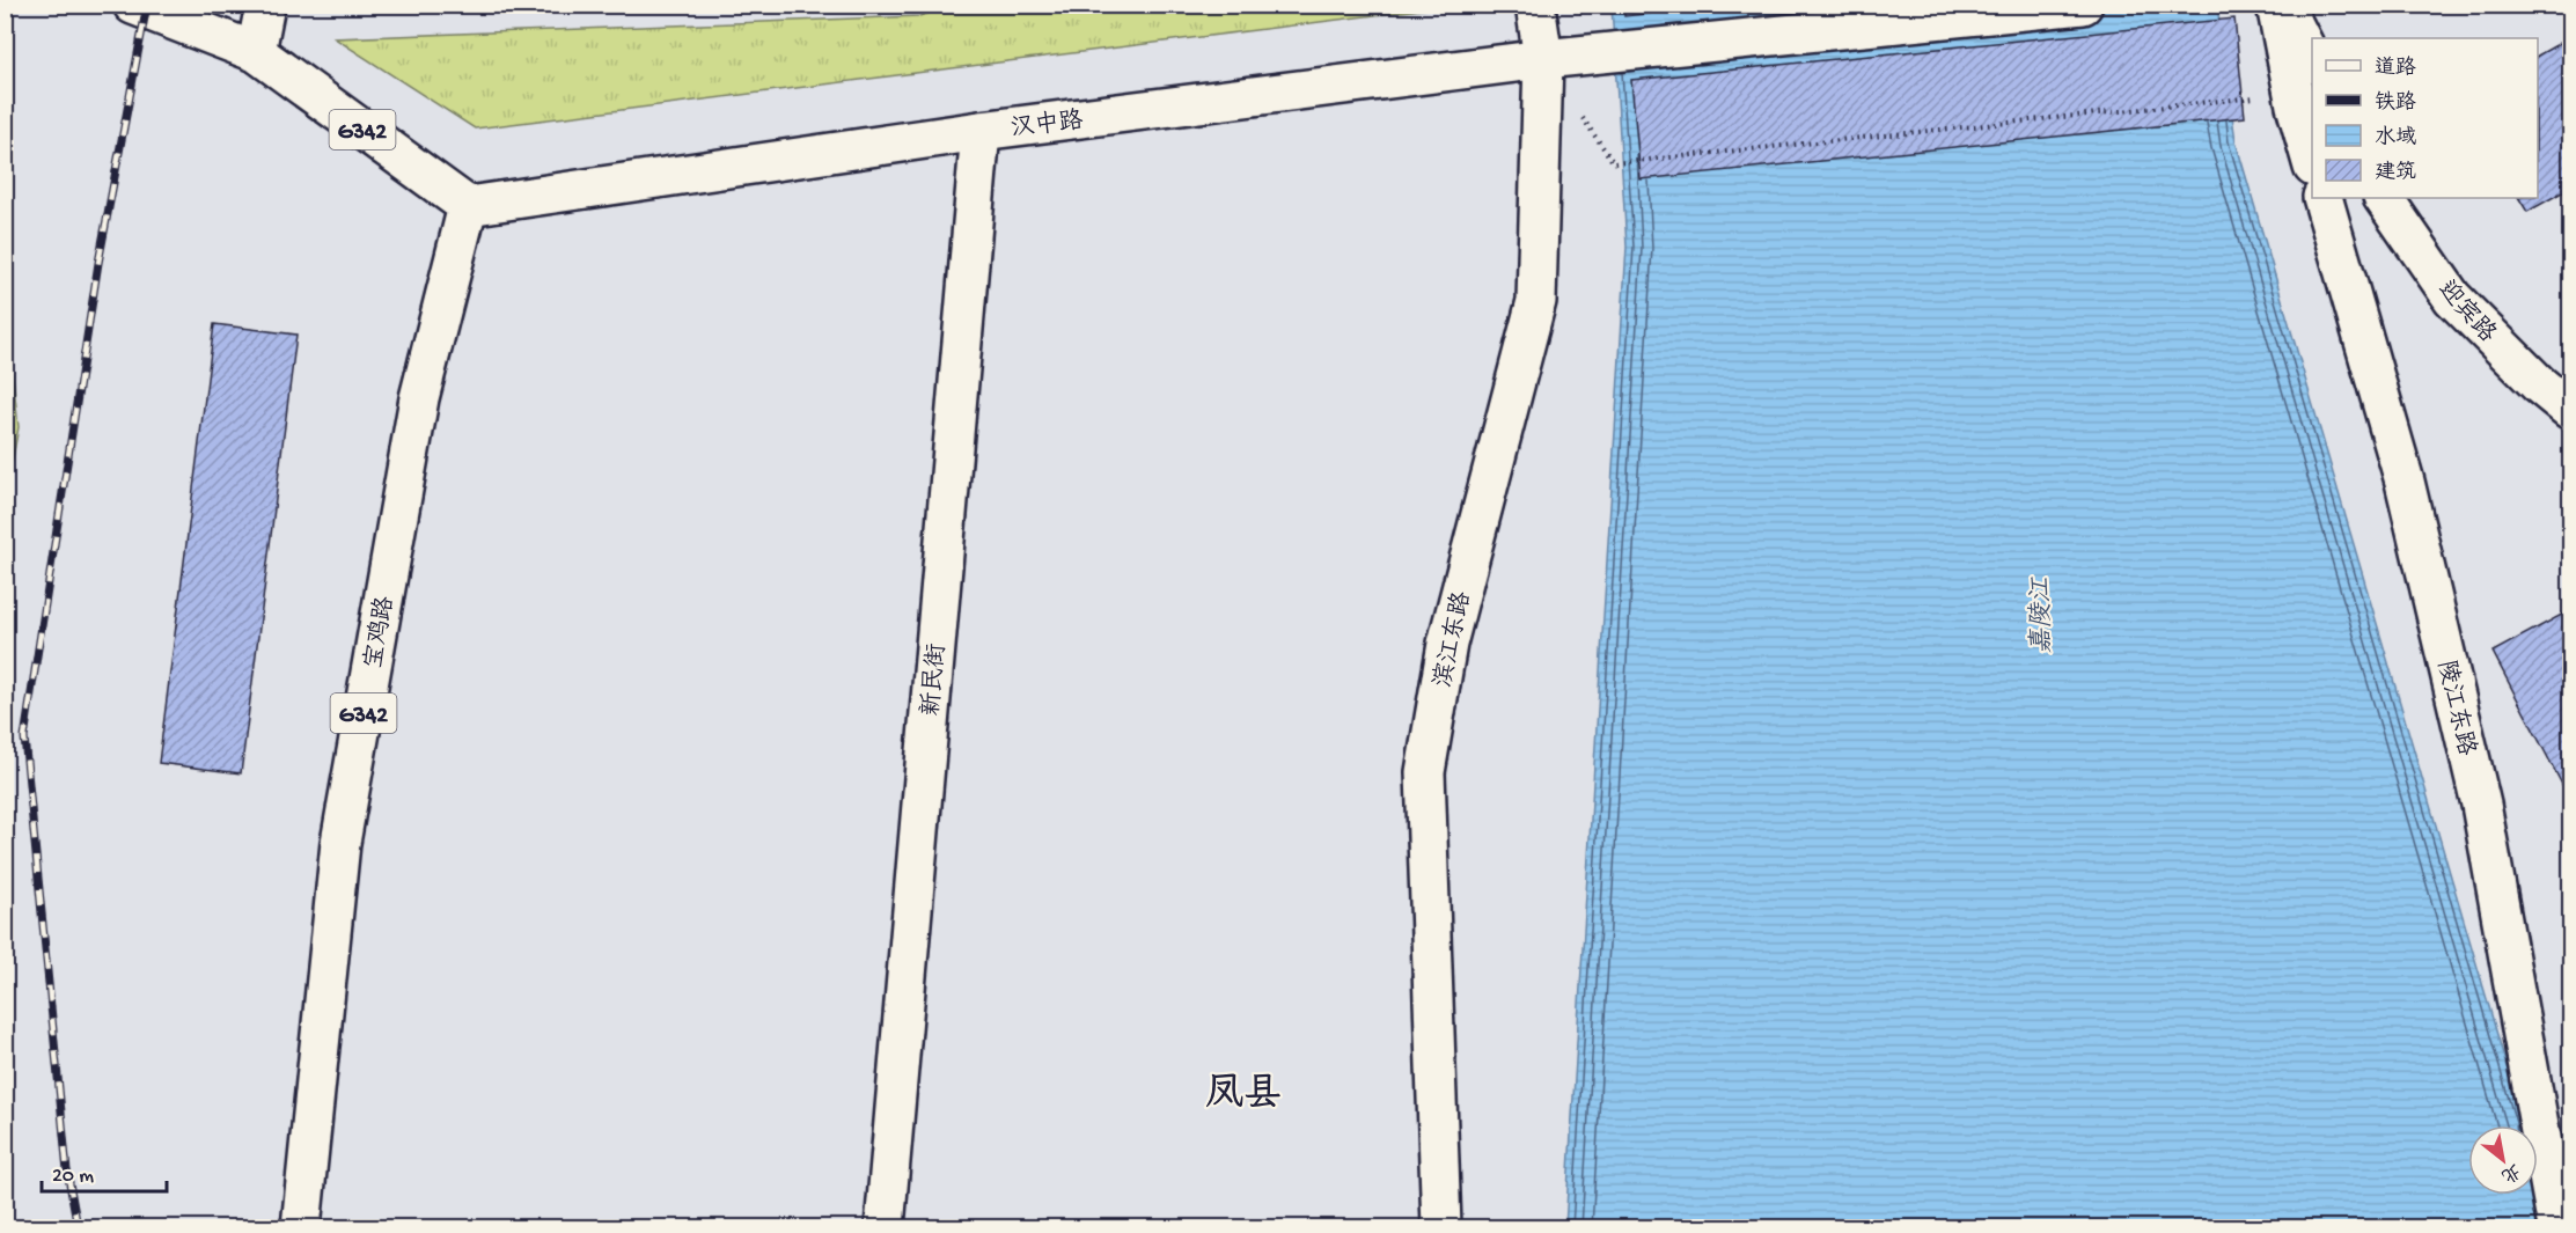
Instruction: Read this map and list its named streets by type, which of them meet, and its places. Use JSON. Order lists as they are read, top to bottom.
{
  "streets": {
    "main road": [
      "汉中路",
      "G342",
      "迎宾路",
      "宝鸡路",
      "滨江东路",
      "新民街",
      "陵江东路"
    ]
  },
  "crossings": [
    ["汉中路", "G342"],
    ["汉中路", "宝鸡路"],
    ["汉中路", "滨江东路"],
    ["汉中路", "新民街"],
    ["G342", "宝鸡路"]
  ],
  "districts": ["凤县"],
  "water": ["嘉陵江"],
  "legend": [
    "道路",
    "铁路",
    "水域",
    "建筑"
  ],
  "scale_bar": "20 m",
  "north": "bottom right"
}
